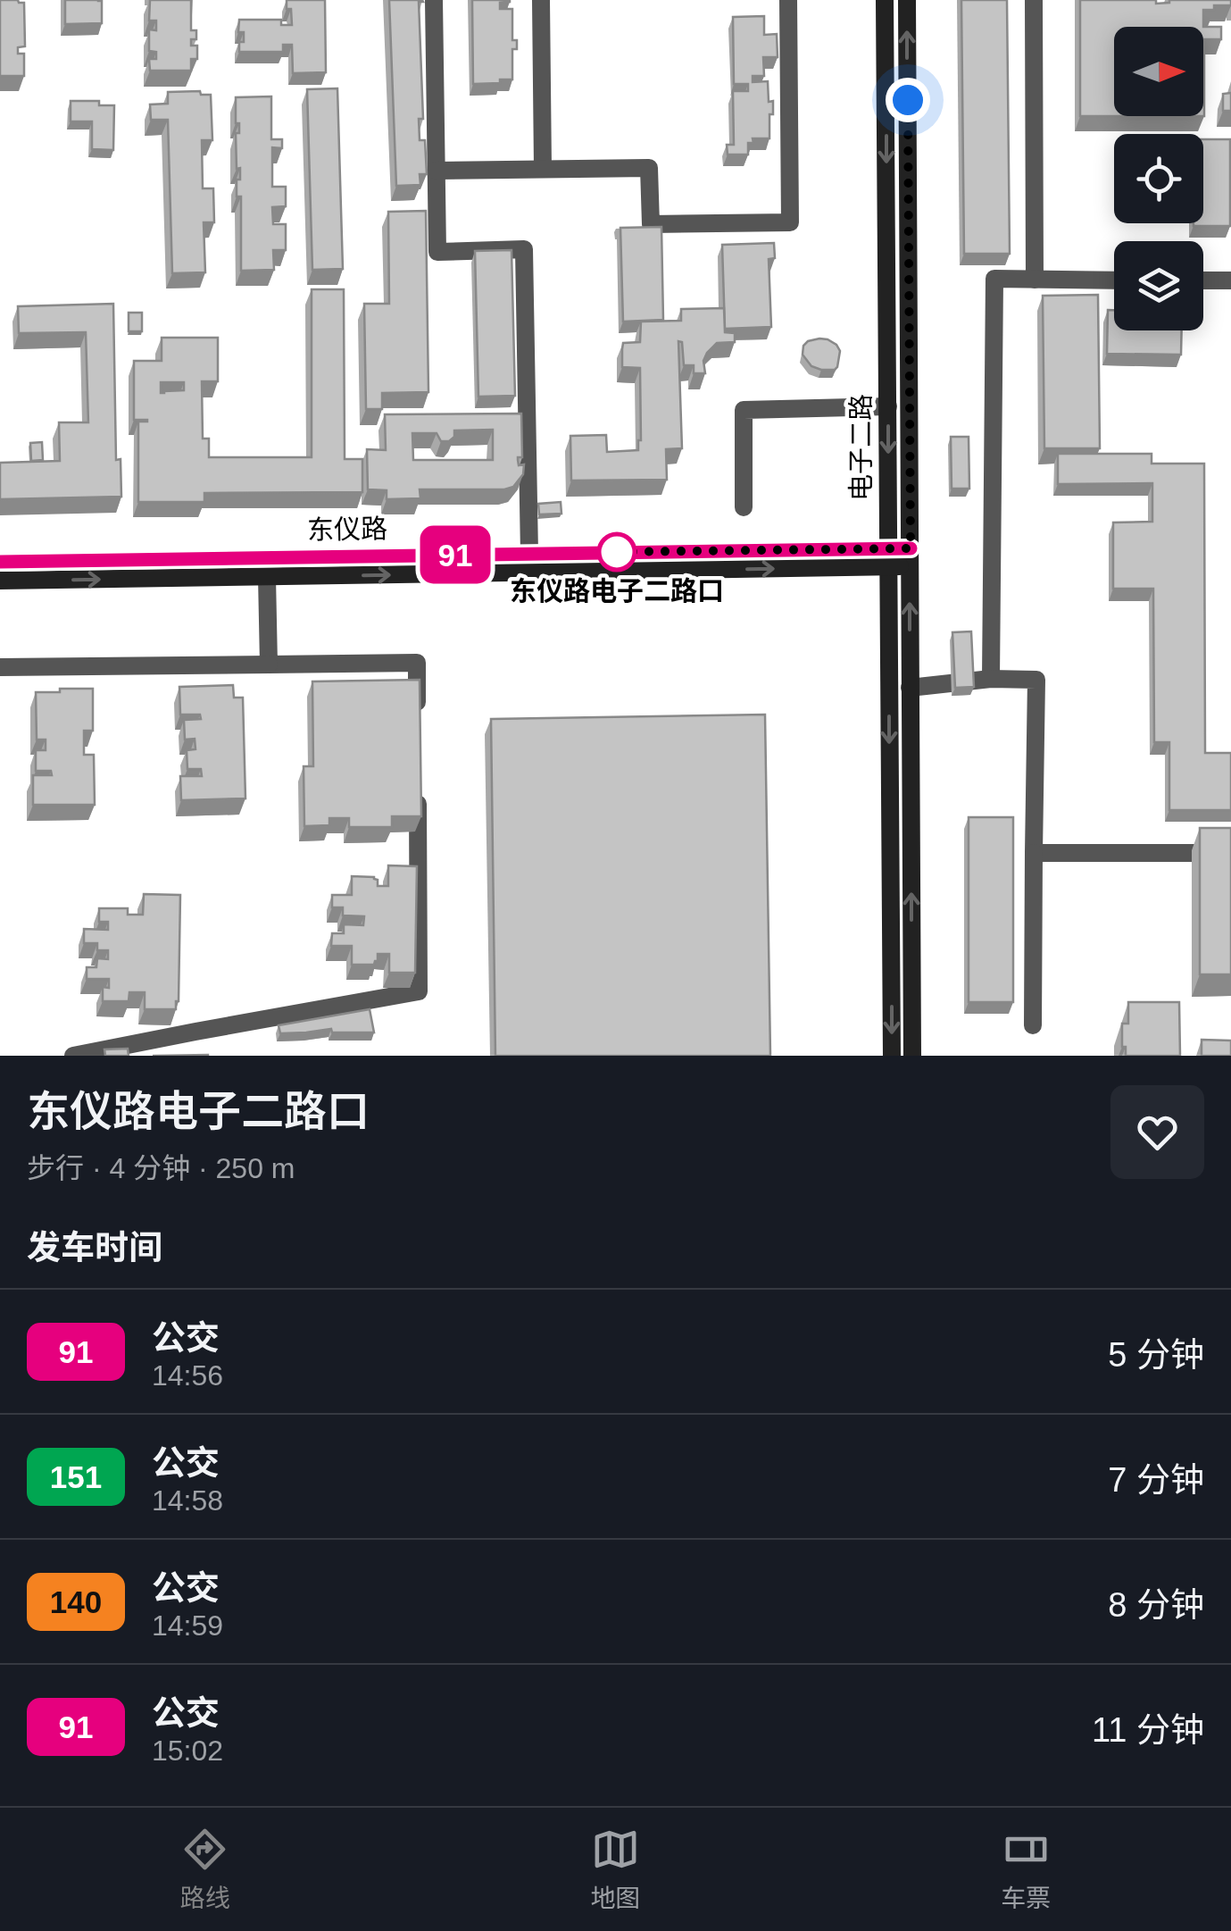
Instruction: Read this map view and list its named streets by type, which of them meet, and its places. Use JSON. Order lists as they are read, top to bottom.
{
  "streets": {
    "main road": ["电子二路", "东仪路"]
  },
  "crossings": [
    ["电子二路", "东仪路"]
  ],
  "places": ["东仪路电子二路口"],
  "lines": ["bus line 91"],
  "north": "right",
  "page": {
    "on_map": "91",
    "heading": [
      ["东仪路电子二路口", "步行 · 4 分钟 · 250 m"],
      "发车时间"
    ],
    "list": [
      {
        "mark": "91",
        "name": "公交",
        "note": "14:56",
        "value": "5 分钟"
      },
      {
        "mark": "151",
        "name": "公交",
        "note": "14:58",
        "value": "7 分钟"
      },
      {
        "mark": "140",
        "name": "公交",
        "note": "14:59",
        "value": "8 分钟"
      },
      {
        "mark": "91",
        "name": "公交",
        "note": "15:02",
        "value": "11 分钟"
      }
    ],
    "tabs": ["路线", "地图", "车票"]
  }
}
